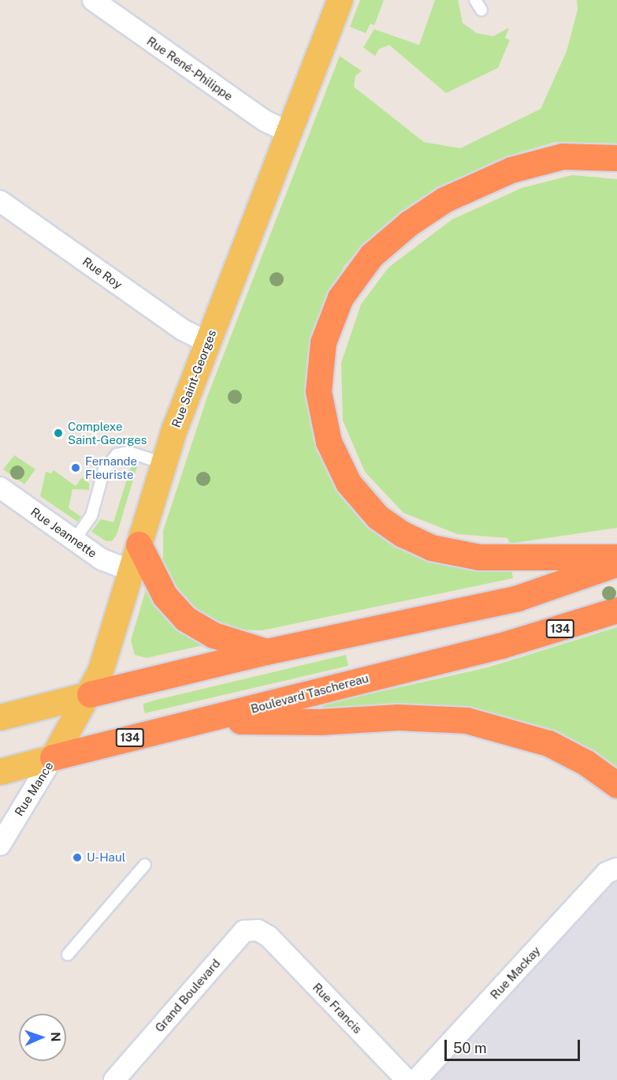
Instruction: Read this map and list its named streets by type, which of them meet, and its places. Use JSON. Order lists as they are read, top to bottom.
{
  "streets": {
    "highway": ["134", "Boulevard Taschereau"],
    "main road": ["Rue Saint-Georges"],
    "street": [
      "Rue René-Philippe",
      "Rue Roy",
      "Rue Jeannette",
      "Rue Mance",
      "Rue Mackay",
      "Grand Boulevard",
      "Rue Francis"
    ]
  },
  "crossings": [
    ["Rue René-Philippe", "Rue Saint-Georges"],
    ["Rue Roy", "Rue Saint-Georges"],
    ["Rue Saint-Georges", "Rue Jeannette"],
    ["Rue Saint-Georges", "Boulevard Taschereau"],
    ["Rue Saint-Georges", "Rue Mance"],
    ["Boulevard Taschereau", "Rue Mance"],
    ["Grand Boulevard", "Rue Francis"]
  ],
  "places": ["Complexe Saint-Georges", "Fernande Fleuriste", "U-Haul"],
  "scale_bar": "50 m",
  "north": "right"
}
